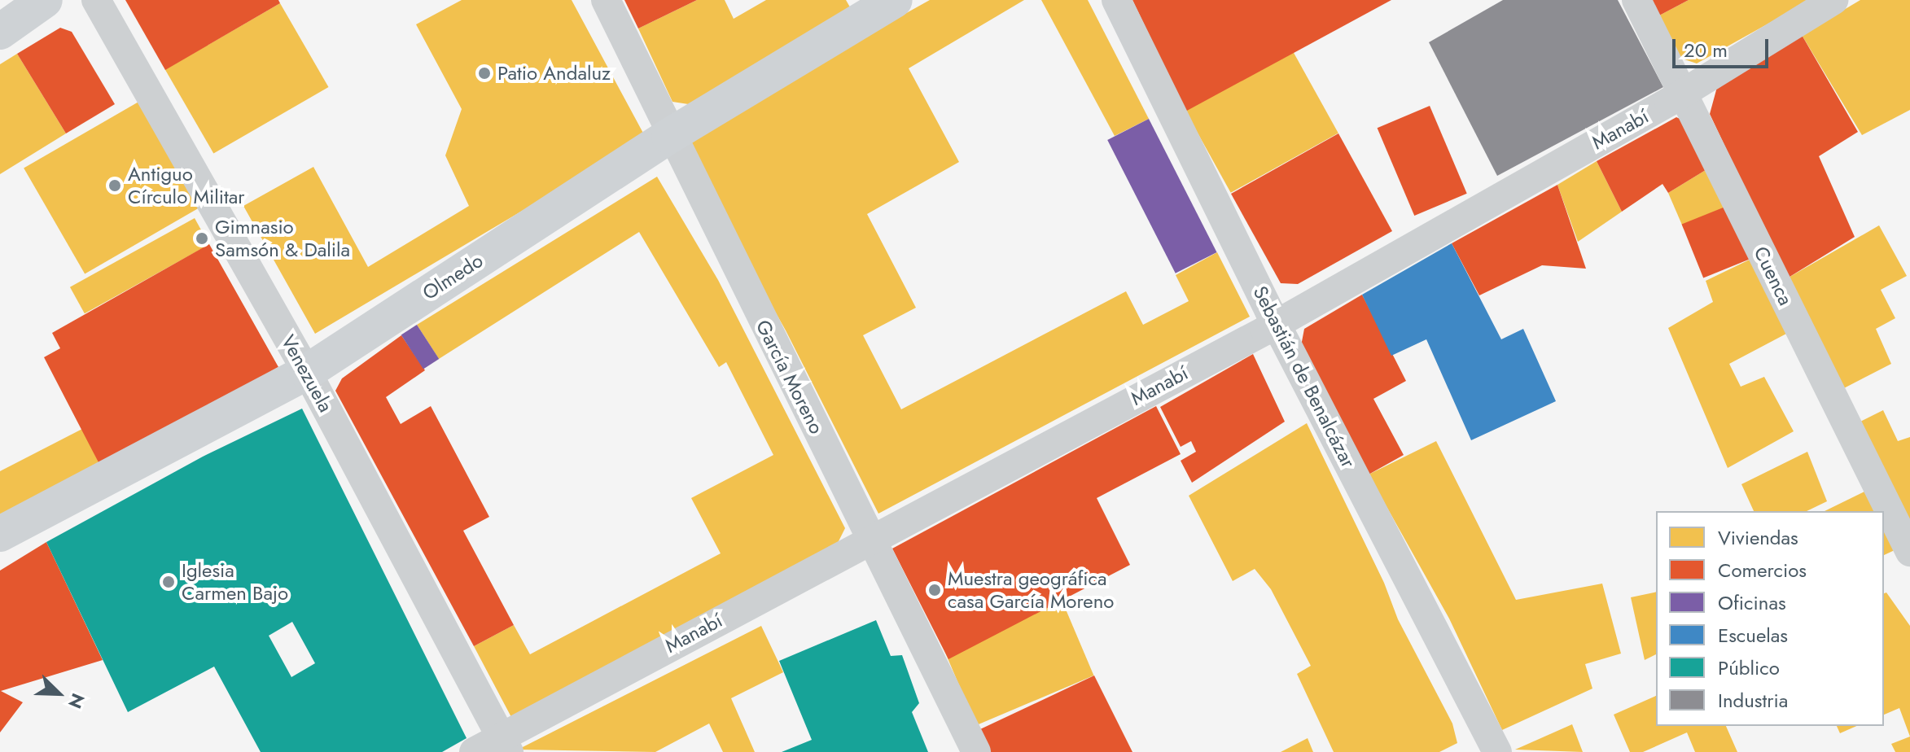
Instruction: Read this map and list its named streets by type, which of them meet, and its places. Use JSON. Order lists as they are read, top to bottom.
{
  "streets": {
    "street": [
      "Manabí",
      "Cuenca",
      "Olmedo",
      "Venezuela",
      "García Moreno",
      "Sebastián de Benalcázar"
    ]
  },
  "crossings": [
    ["Manabí", "Cuenca"],
    ["Manabí", "Venezuela"],
    ["Manabí", "García Moreno"],
    ["Manabí", "Sebastián de Benalcázar"],
    ["Olmedo", "Venezuela"],
    ["Olmedo", "García Moreno"]
  ],
  "places": [
    "Patio Andaluz",
    "Antiguo Círculo Militar",
    "Gimnasio Samsón & Dalila",
    "Iglesia Carmen Bajo",
    "Muestra geográfica casa García Moreno"
  ],
  "legend": [
    "Viviendas",
    "Comercios",
    "Oficinas",
    "Escuelas",
    "Público",
    "Industria"
  ],
  "scale_bar": "20 m",
  "north": "bottom right"
}
